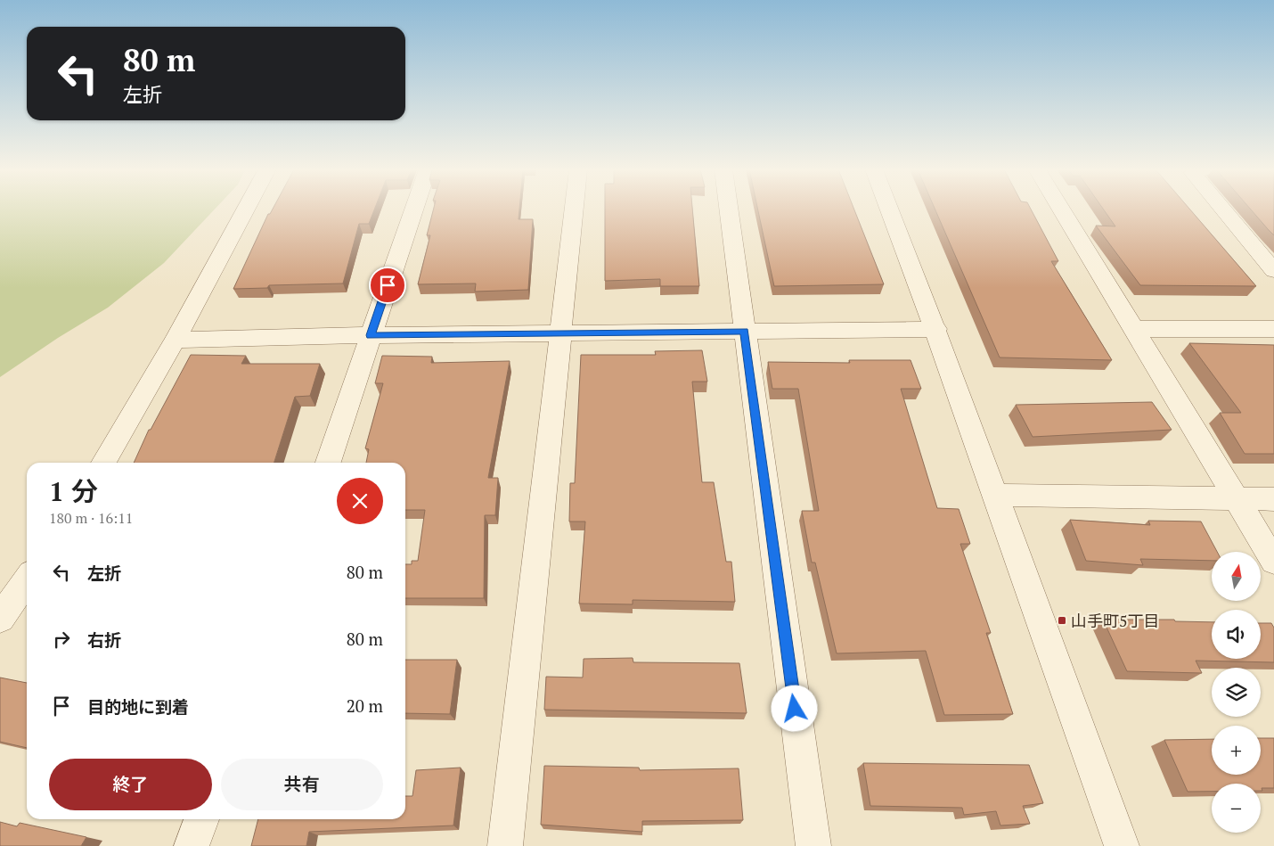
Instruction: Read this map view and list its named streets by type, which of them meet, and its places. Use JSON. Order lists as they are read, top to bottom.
{
  "places": {
    "transit": ["山手町5丁目"]
  },
  "north": "top",
  "page": {
    "turn": ["80 m", "左折"],
    "heading": ["1 分", "180 m · 16:11"],
    "list": [
      {
        "name": "左折",
        "value": "80 m"
      },
      {
        "name": "右折",
        "value": "80 m"
      },
      {
        "name": "目的地に到着",
        "value": "20 m"
      }
    ],
    "map_buttons": ["+", "−"],
    "buttons": ["終了", "共有"]
  }
}
